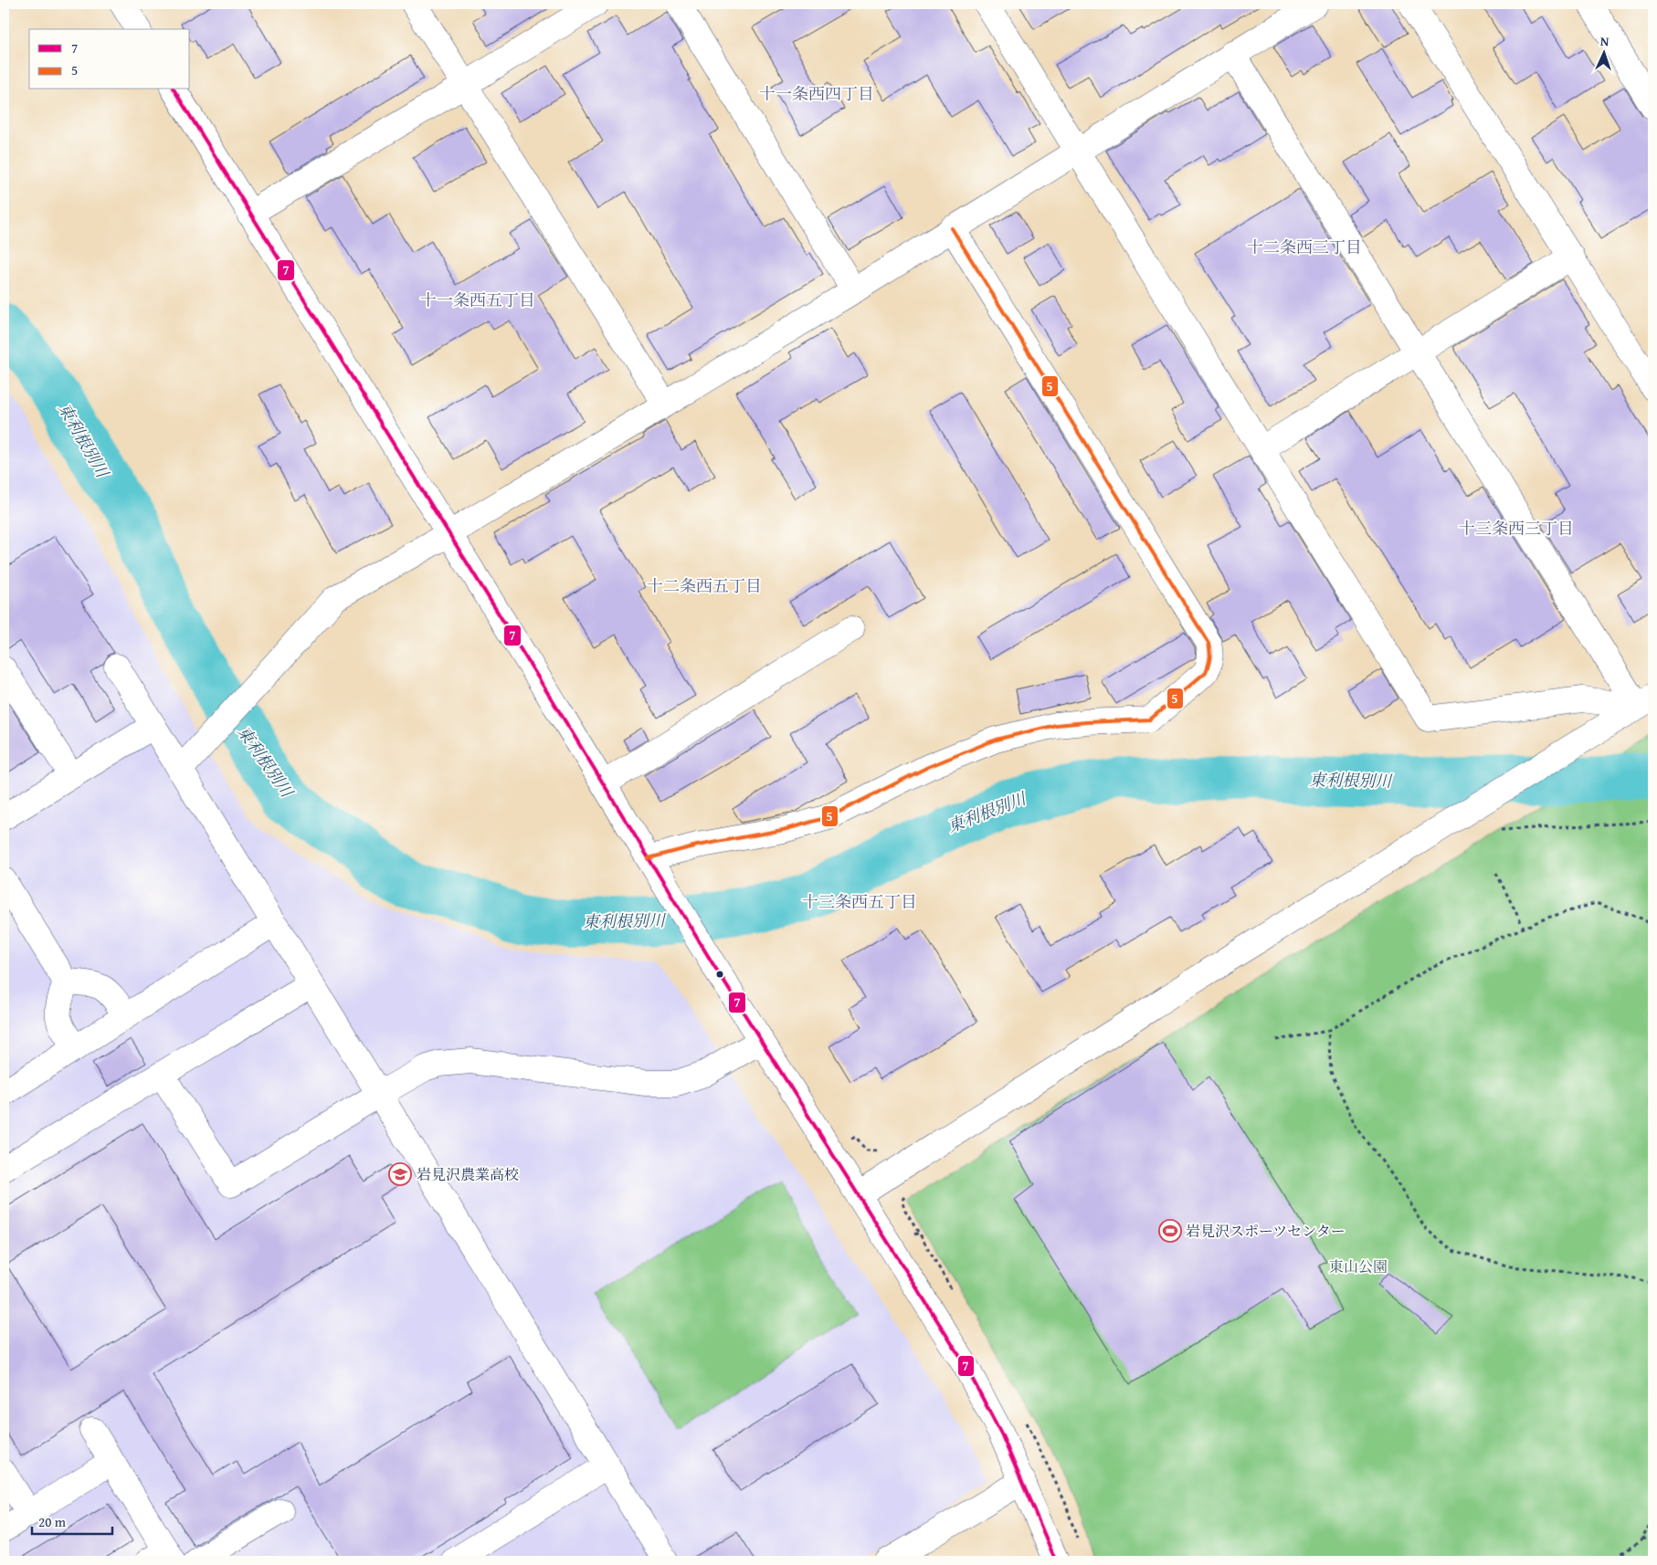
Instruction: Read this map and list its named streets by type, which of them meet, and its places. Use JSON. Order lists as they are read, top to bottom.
{
  "districts": [
    "十一条西四丁目",
    "十二条西三丁目",
    "十一条西五丁目",
    "十三条西三丁目",
    "十二条西五丁目",
    "十三条西五丁目"
  ],
  "water": ["東利根別川"],
  "parks": ["東山公園"],
  "places": {
    "school or university": ["岩見沢農業高校"],
    "sports": ["岩見沢スポーツセンター"]
  },
  "lines": ["transit line 7", "transit line 5"],
  "legend": ["7", "5"],
  "scale_bar": "20 m",
  "north": "top"
}
